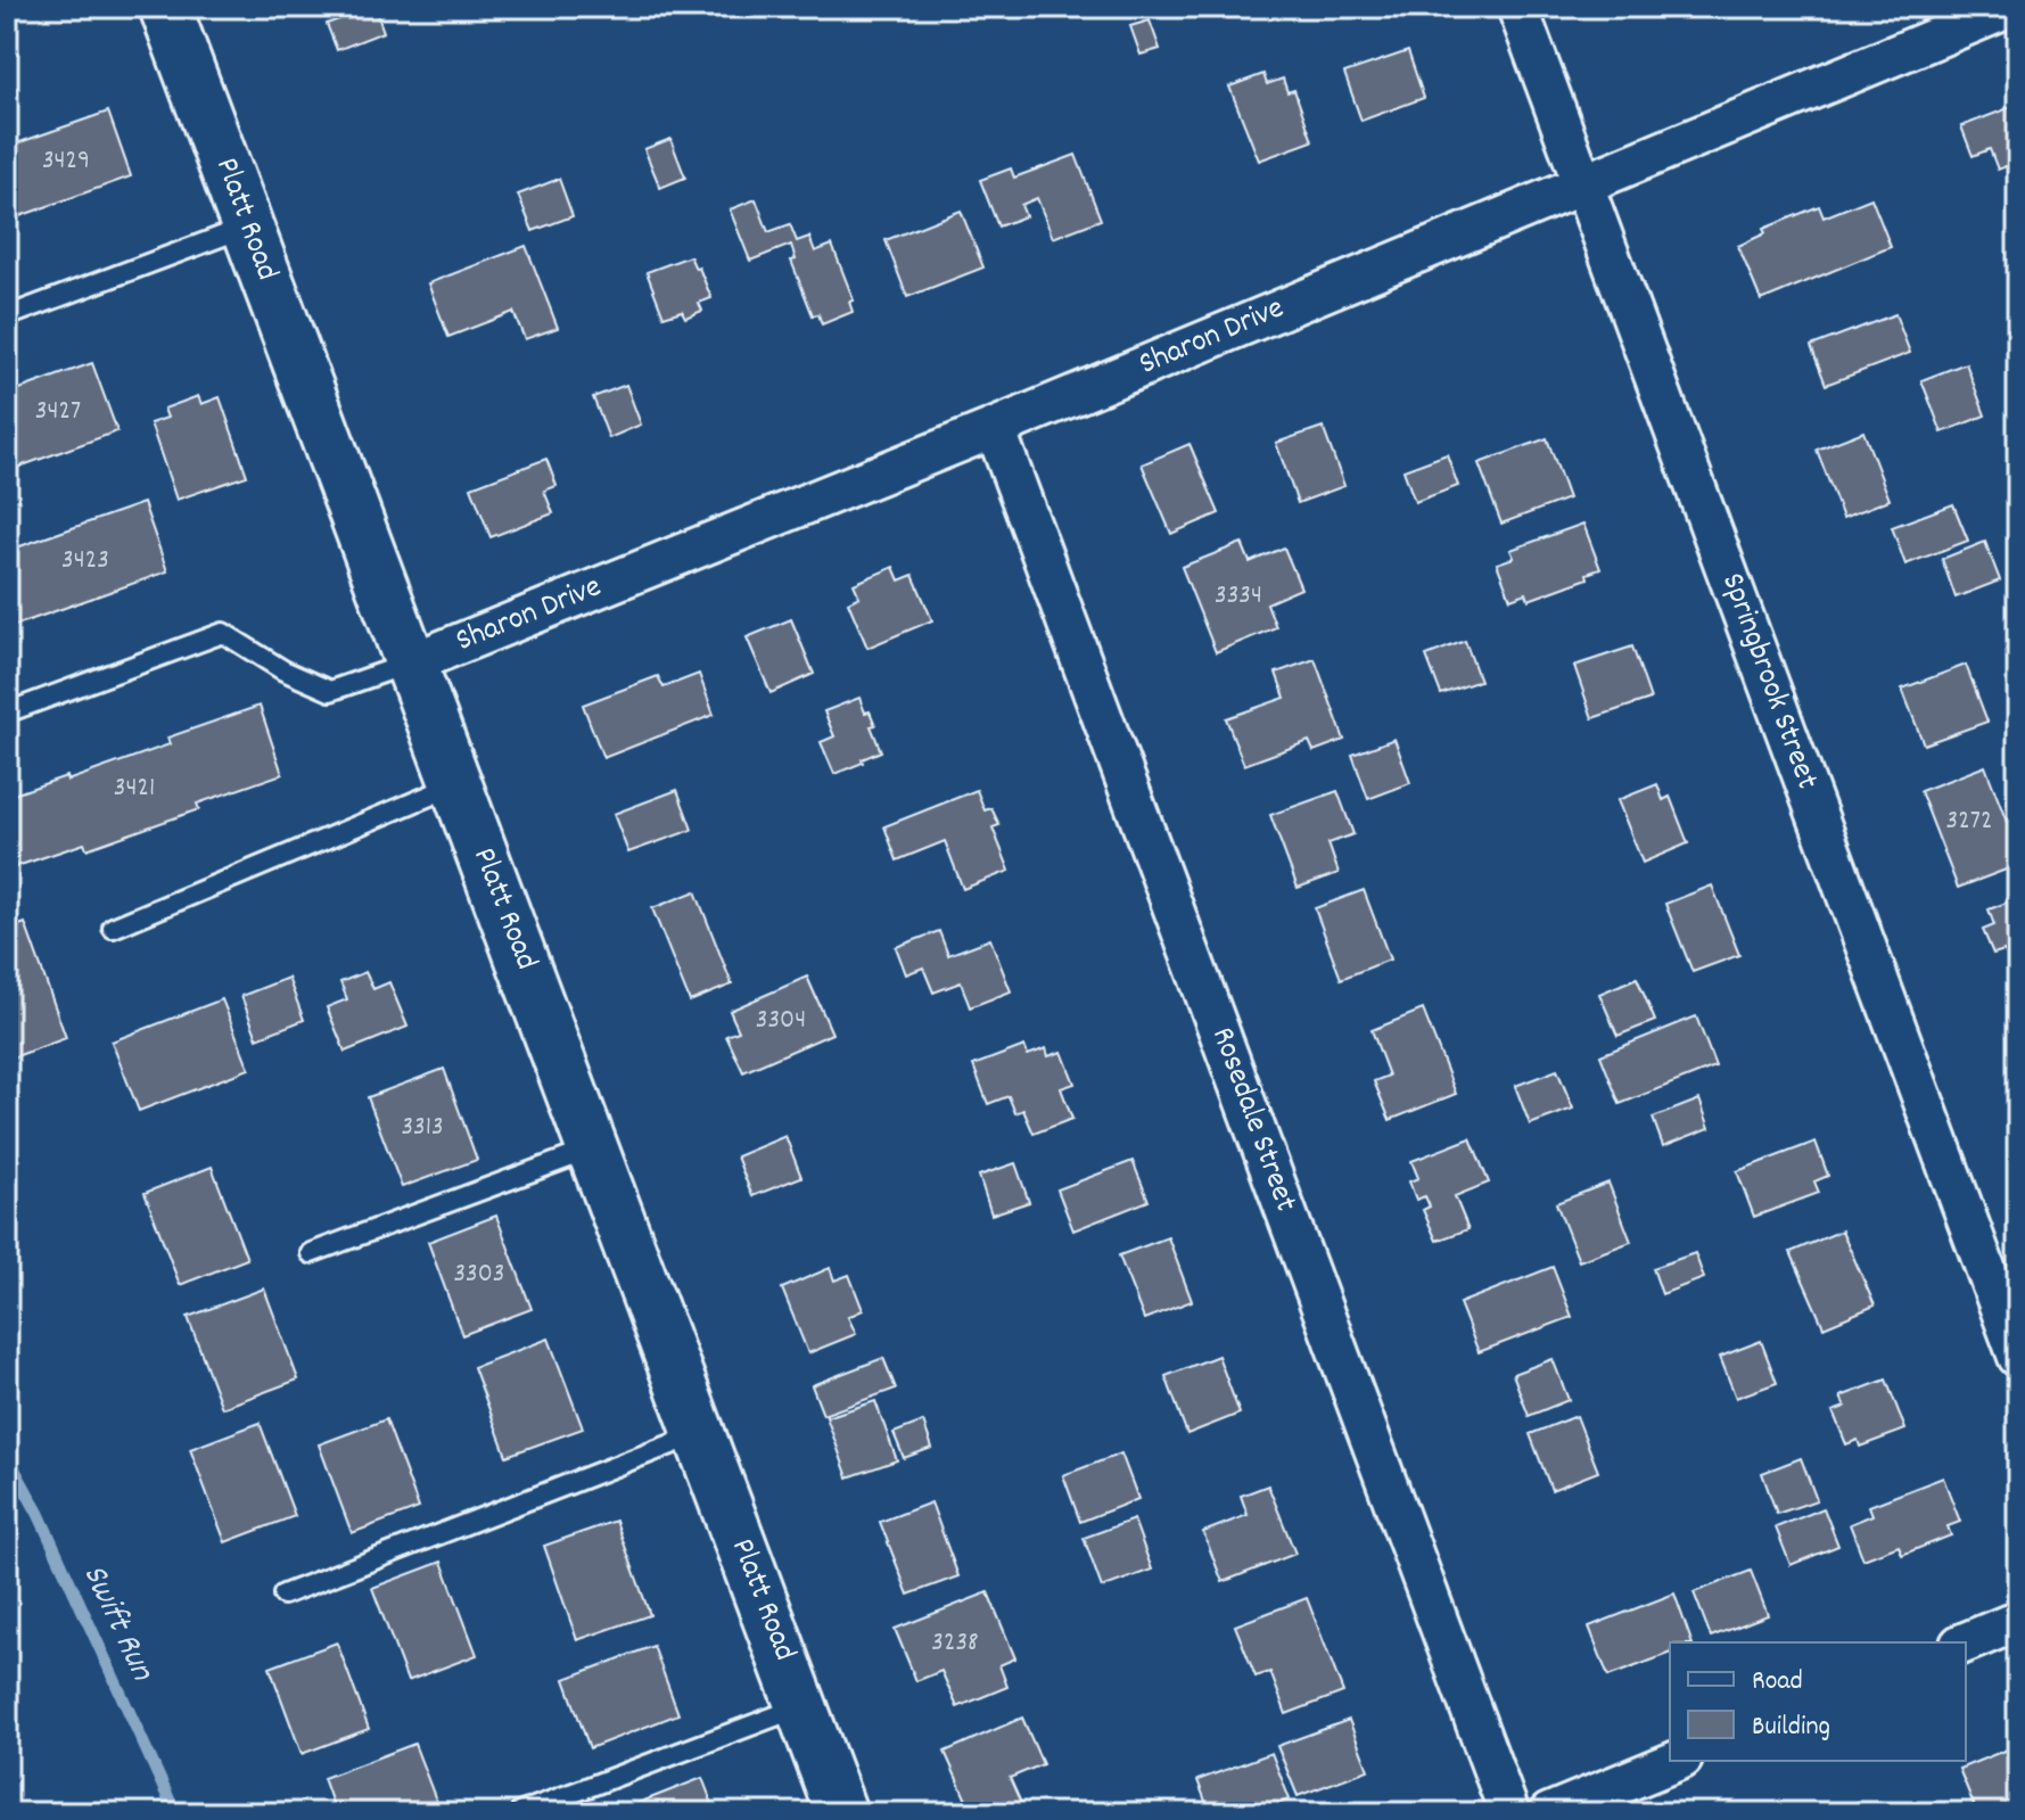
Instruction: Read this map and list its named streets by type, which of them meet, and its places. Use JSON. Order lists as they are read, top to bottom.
{
  "streets": {
    "main road": ["Platt Road"],
    "street": ["Sharon Drive", "Springbrook Street", "Rosedale Street"]
  },
  "crossings": [
    ["Platt Road", "Sharon Drive"],
    ["Sharon Drive", "Springbrook Street"],
    ["Sharon Drive", "Rosedale Street"]
  ],
  "water": ["Swift Run"],
  "house_numbers": [
    "3429",
    "3427",
    "3423",
    "3334",
    "3421",
    "3272",
    "3304",
    "3313",
    "3303",
    "3238"
  ],
  "legend": ["Road", "Building"]
}
